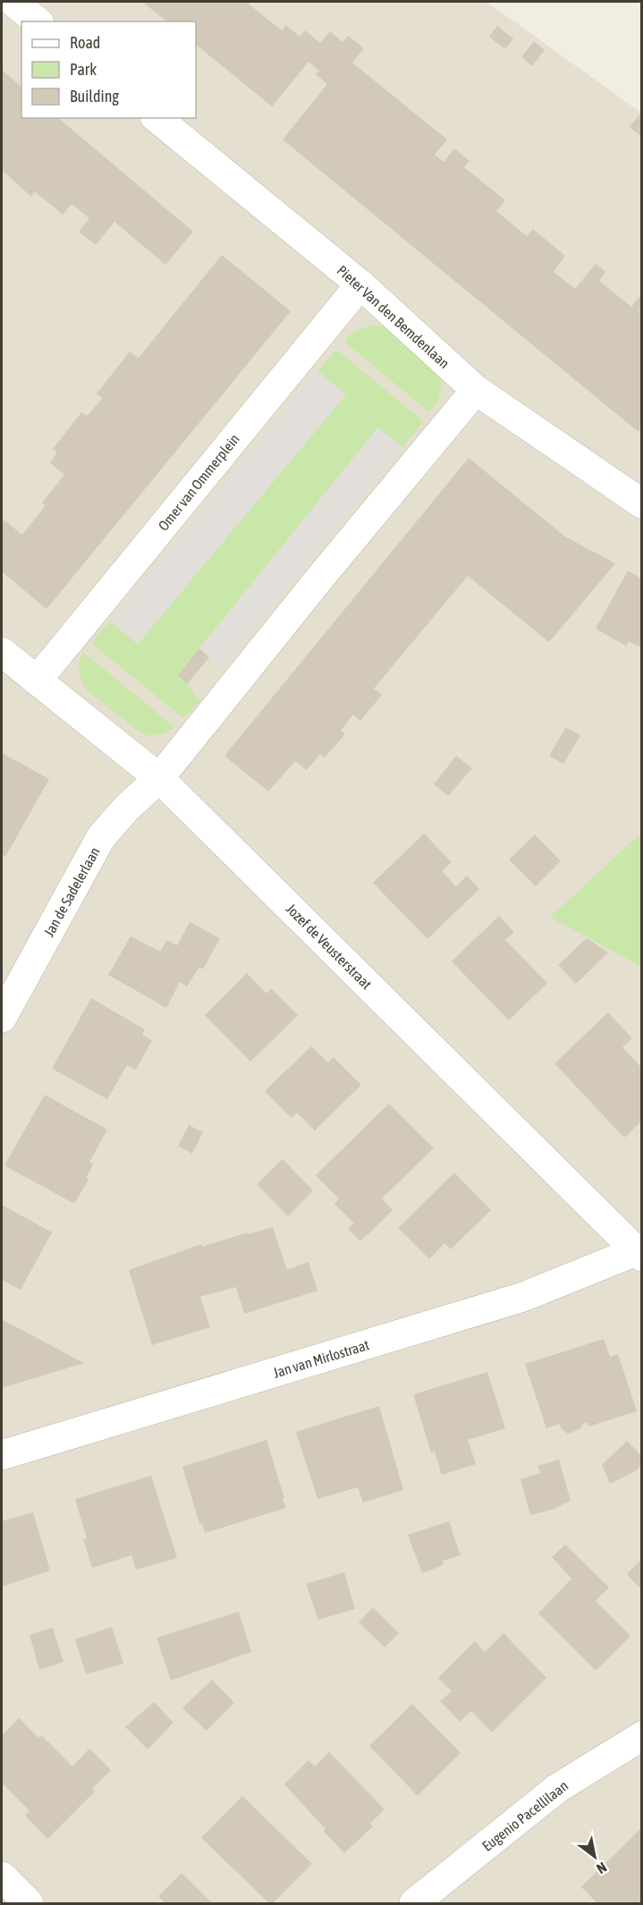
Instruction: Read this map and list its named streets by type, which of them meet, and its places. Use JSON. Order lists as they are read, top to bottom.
{
  "streets": {
    "street": [
      "Pieter Van den Bemdenlaan",
      "Omer van Ommerplein",
      "Jan de Sadelerlaan",
      "Jozef de Veusterstraat",
      "Jan van Mirlostraat",
      "Eugenio Pacellilaan"
    ]
  },
  "crossings": [
    ["Pieter Van den Bemdenlaan", "Omer van Ommerplein"],
    ["Omer van Ommerplein", "Jozef de Veusterstraat"],
    ["Jan de Sadelerlaan", "Jozef de Veusterstraat"],
    ["Jozef de Veusterstraat", "Jan van Mirlostraat"]
  ],
  "legend": ["Road", "Park", "Building"],
  "north": "bottom right"
}
